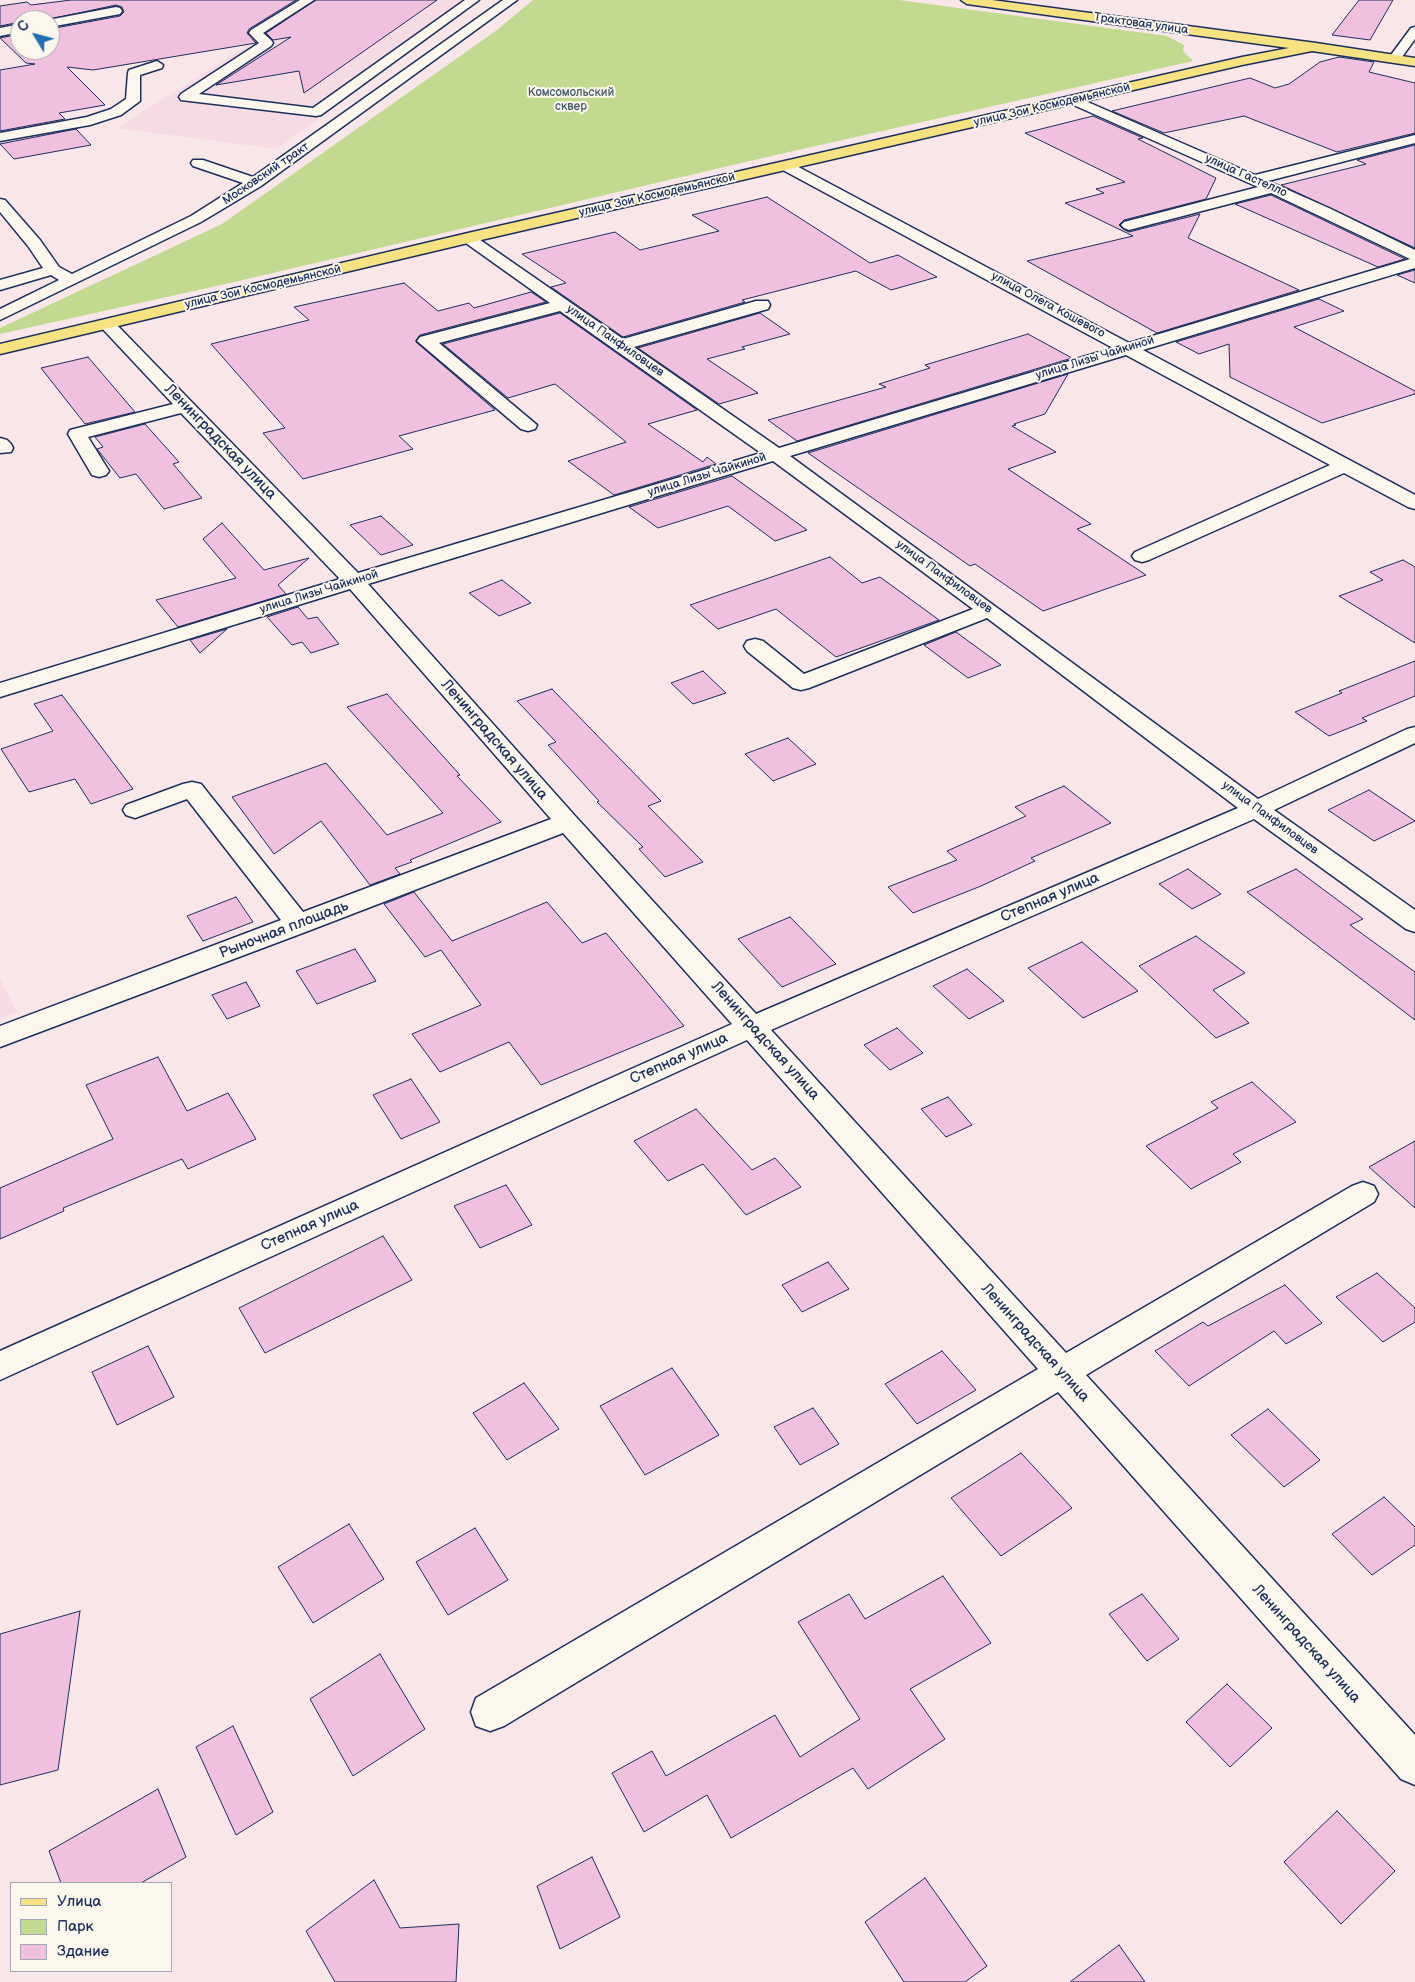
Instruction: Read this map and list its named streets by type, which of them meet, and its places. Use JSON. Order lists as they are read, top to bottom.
{
  "streets": {
    "main road": ["Трактовая улица", "улица Зои Космодемьянской"],
    "street": [
      "Московский тракт",
      "улица Гастелло",
      "улица Олега Кошевого",
      "улица Панфиловцев",
      "улица Лизы Чайкиной",
      "Ленинградская улица",
      "Степная улица",
      "Рыночная площадь"
    ]
  },
  "crossings": [
    ["Трактовая улица", "улица Зои Космодемьянской"],
    ["улица Зои Космодемьянской", "улица Гастелло"],
    ["улица Зои Космодемьянской", "улица Олега Кошевого"],
    ["улица Зои Космодемьянской", "улица Панфиловцев"],
    ["улица Зои Космодемьянской", "Ленинградская улица"],
    ["улица Олега Кошевого", "улица Лизы Чайкиной"],
    ["улица Панфиловцев", "улица Лизы Чайкиной"],
    ["улица Панфиловцев", "Степная улица"],
    ["улица Лизы Чайкиной", "Ленинградская улица"],
    ["Ленинградская улица", "Степная улица"],
    ["Ленинградская улица", "Рыночная площадь"]
  ],
  "parks": ["Комсомольский сквер"],
  "legend": ["Улица", "Парк", "Здание"],
  "north": "top left"
}
